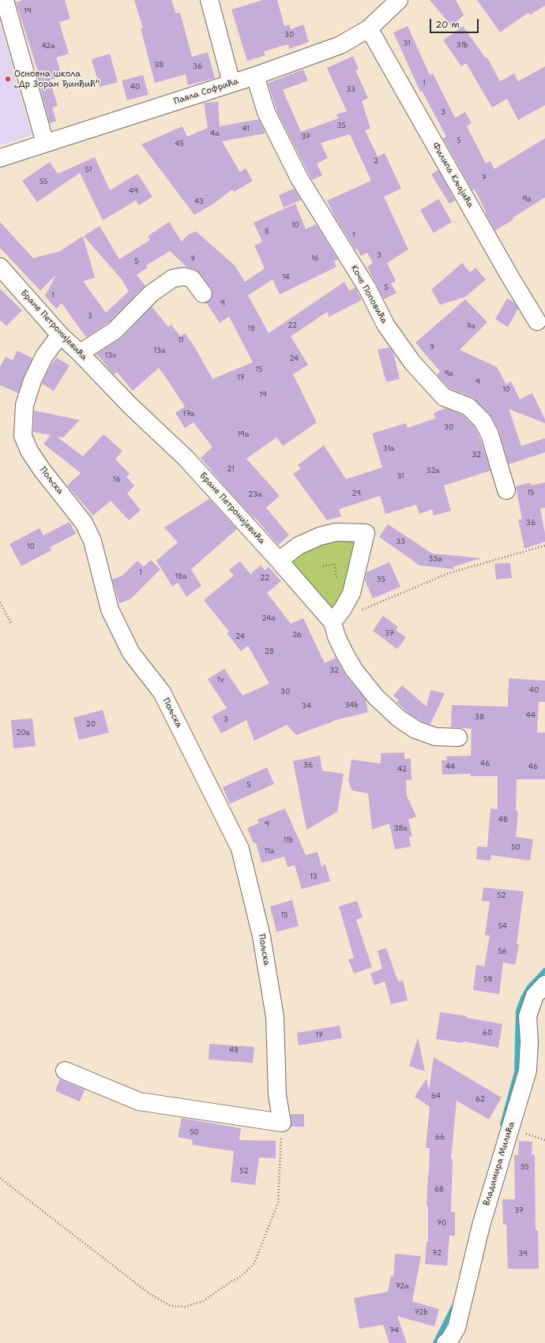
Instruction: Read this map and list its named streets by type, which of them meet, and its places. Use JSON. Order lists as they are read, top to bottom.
{
  "streets": {
    "street": [
      "Павла Софрића",
      "Филипа Кљајића",
      "Коче Поповића",
      "Бране Петронијевића",
      "Пољска",
      "Владимира Милића"
    ]
  },
  "crossings": [
    ["Павла Софрића", "Филипа Кљајића"],
    ["Павла Софрића", "Коче Поповића"],
    ["Бране Петронијевића", "Пољска"]
  ],
  "places": ["Основна школа „Др Зоран Ђинђић”"],
  "house_numbers": [
    "19",
    "30",
    "31",
    "31b",
    "42a",
    "38",
    "36",
    "1",
    "40",
    "33",
    "3",
    "35",
    "41",
    "4a",
    "37",
    "5",
    "45",
    "2",
    "51",
    "7",
    "55",
    "49",
    "9a",
    "43",
    "10",
    "8",
    "1",
    "3",
    "16",
    "7",
    "5",
    "14",
    "5",
    "1",
    "9",
    "3",
    "22",
    "7a",
    "18",
    "11",
    "7",
    "13a",
    "13v",
    "24",
    "15",
    "9a",
    "17",
    "9",
    "10",
    "19",
    "17a",
    "30",
    "19a",
    "31a",
    "32",
    "21",
    "32a",
    "31",
    "16",
    "15",
    "29",
    "23a",
    "36",
    "33",
    "10",
    "33a",
    "1",
    "18a",
    "22",
    "35",
    "24a",
    "37",
    "26",
    "24",
    "28",
    "32",
    "1v",
    "40",
    "30",
    "34b",
    "34",
    "44",
    "38",
    "3",
    "20",
    "20a",
    "46",
    "36",
    "44",
    "46",
    "42",
    "5",
    "48",
    "9",
    "38a",
    "11b",
    "50",
    "11a",
    "13",
    "52",
    "15",
    "54",
    "56",
    "58",
    "60",
    "17",
    "48",
    "64",
    "62",
    "50",
    "66",
    "35",
    "52",
    "68",
    "37",
    "70",
    "72",
    "39",
    "72a",
    "72b",
    "74"
  ],
  "scale_bar": "20 m"
}
